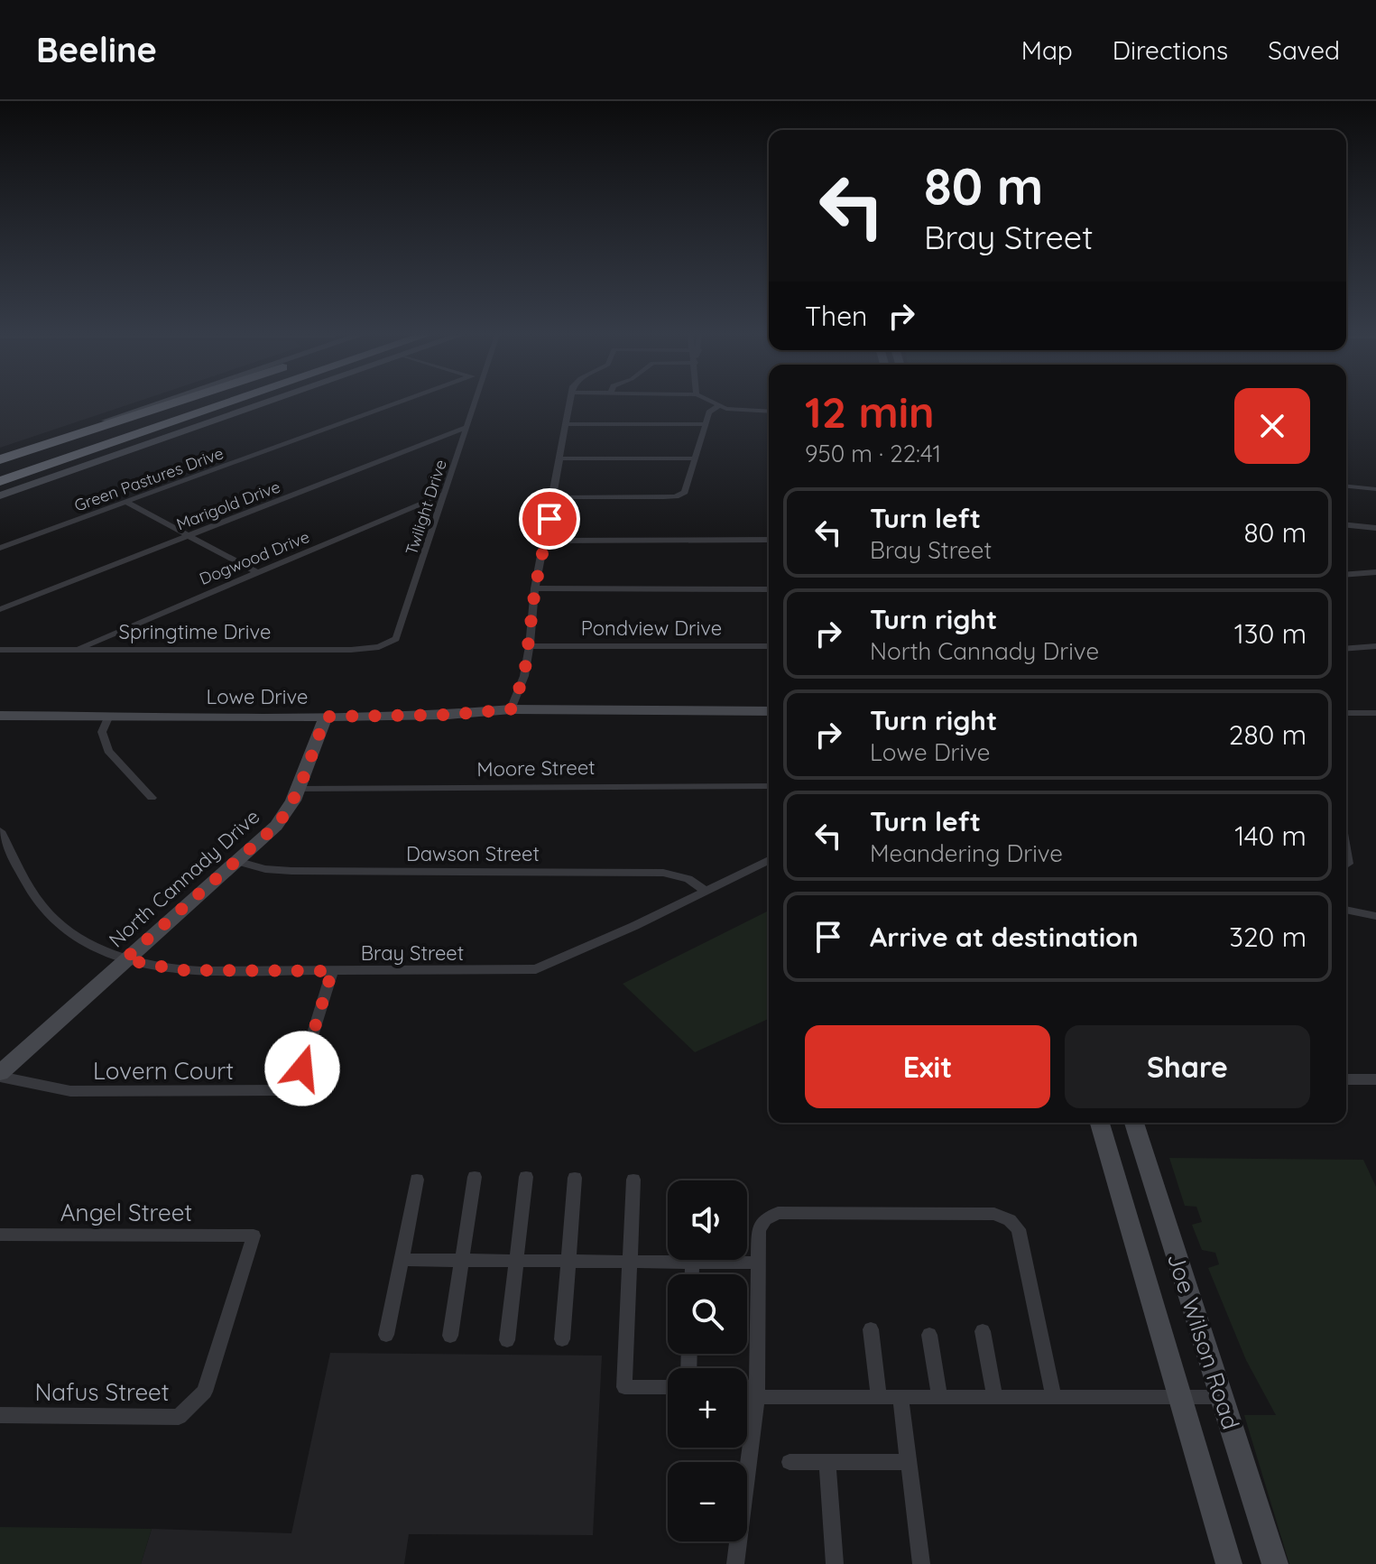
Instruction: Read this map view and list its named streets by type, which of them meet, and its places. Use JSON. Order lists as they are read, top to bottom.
{
  "streets": {
    "main road": ["Lowe Drive", "North Cannady Drive", "Joe Wilson Road"],
    "street": [
      "Green Pastures Drive",
      "Marigold Drive",
      "Twilight Drive",
      "Dogwood Drive",
      "Pondview Drive",
      "Springtime Drive",
      "Moore Street",
      "Dawson Street",
      "Bray Street",
      "Lovern Court",
      "Angel Street",
      "Nafus Street"
    ]
  },
  "crossings": [
    ["Marigold Drive", "Twilight Drive"],
    ["Twilight Drive", "Dogwood Drive"],
    ["Twilight Drive", "Springtime Drive"],
    ["Dogwood Drive", "Springtime Drive"],
    ["Lowe Drive", "North Cannady Drive"],
    ["Moore Street", "North Cannady Drive"],
    ["Dawson Street", "North Cannady Drive"],
    ["Dawson Street", "Bray Street"],
    ["North Cannady Drive", "Bray Street"],
    ["North Cannady Drive", "Lovern Court"],
    ["Bray Street", "Lovern Court"],
    ["Angel Street", "Nafus Street"]
  ],
  "page": {
    "header": "Beeline",
    "nav": ["Map", "Directions", "Saved"],
    "turn": ["80 m", "Bray Street"],
    "then": "Then",
    "heading": ["12 min", "950 m · 22:41"],
    "list": [
      {
        "name": "Turn left",
        "note": "Bray Street",
        "value": "80 m"
      },
      {
        "name": "Turn right",
        "note": "North Cannady Drive",
        "value": "130 m"
      },
      {
        "name": "Turn right",
        "note": "Lowe Drive",
        "value": "280 m"
      },
      {
        "name": "Turn left",
        "note": "Meandering Drive",
        "value": "140 m"
      },
      {
        "name": "Arrive at destination",
        "value": "320 m"
      }
    ],
    "buttons": ["Exit", "Share"],
    "map_buttons": ["+", "−"]
  }
}
